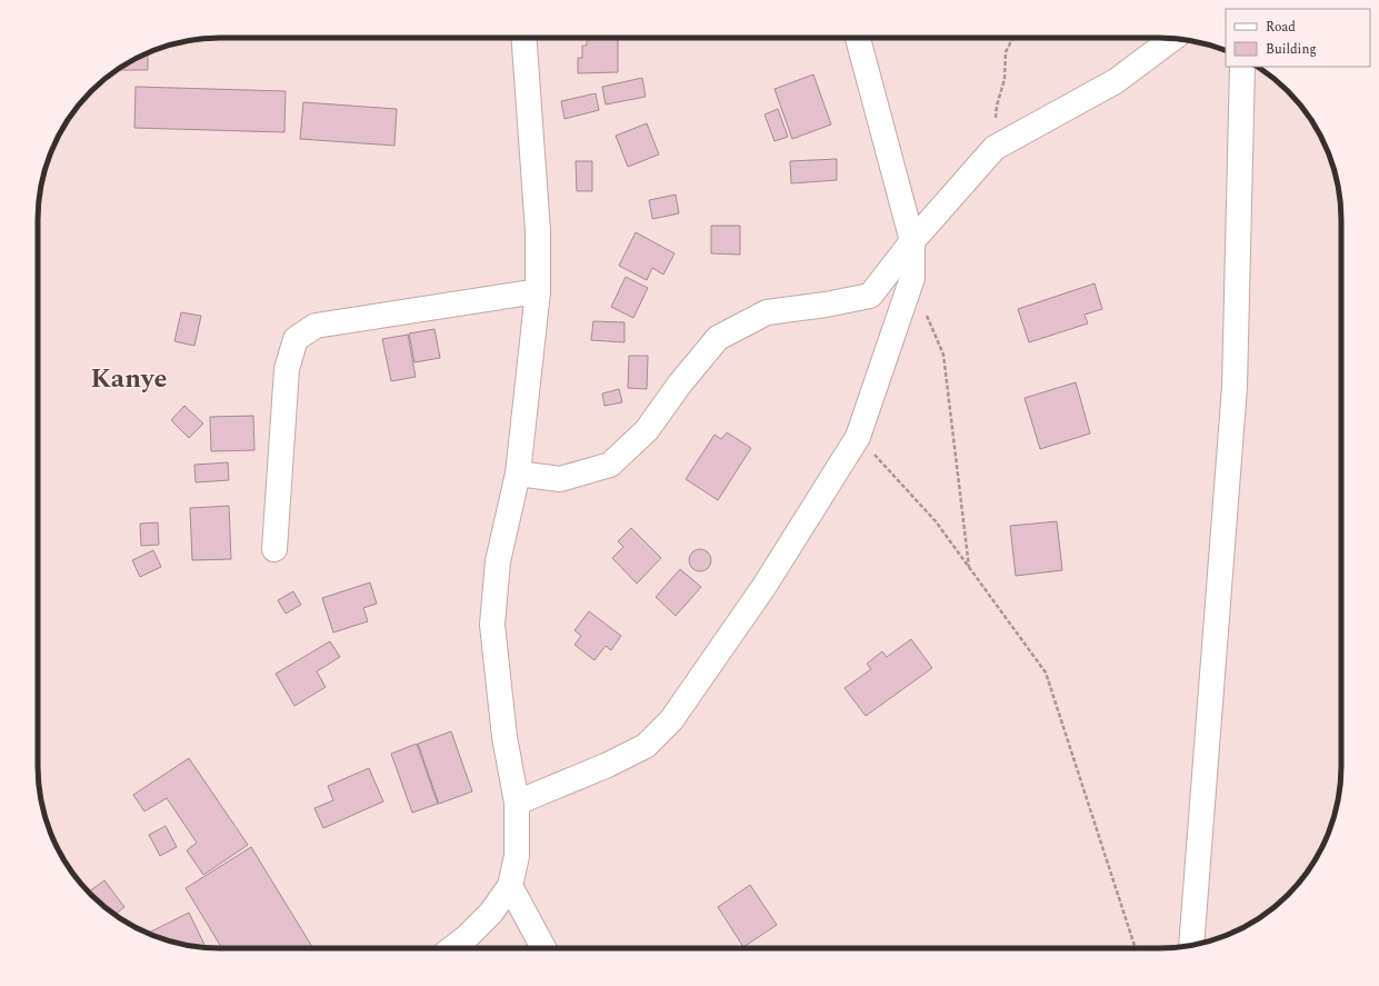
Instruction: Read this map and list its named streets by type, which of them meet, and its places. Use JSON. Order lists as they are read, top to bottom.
{
  "districts": ["Kanye"],
  "legend": ["Road", "Building"]
}
